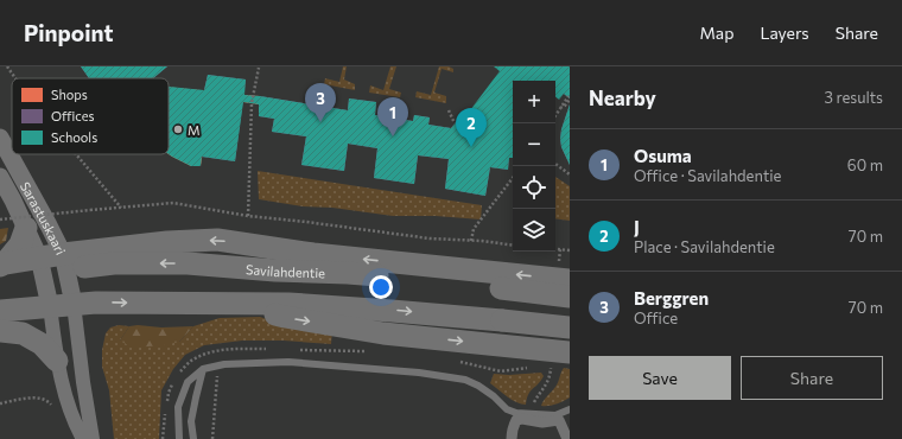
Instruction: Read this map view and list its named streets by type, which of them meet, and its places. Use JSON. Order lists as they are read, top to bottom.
{
  "streets": {
    "main road": ["Savilahdentie"],
    "street": ["Sarastuskaari"]
  },
  "crossings": [
    ["Sarastuskaari", "Savilahdentie"]
  ],
  "places": ["M"],
  "legend": ["Shops", "Offices", "Schools"],
  "page": {
    "header": "Pinpoint",
    "nav": ["Map", "Layers", "Share"],
    "heading": ["Nearby", "3 results"],
    "map_buttons": ["+", "−"],
    "pins": ["3", "1", "2"],
    "list": [
      {
        "mark": "1",
        "name": "Osuma",
        "note": "Office · Savilahdentie",
        "value": "60 m"
      },
      {
        "mark": "2",
        "name": "J",
        "note": "Place · Savilahdentie",
        "value": "70 m"
      },
      {
        "mark": "3",
        "name": "Berggren",
        "note": "Office",
        "value": "70 m"
      }
    ],
    "buttons": ["Save", "Share"]
  }
}
